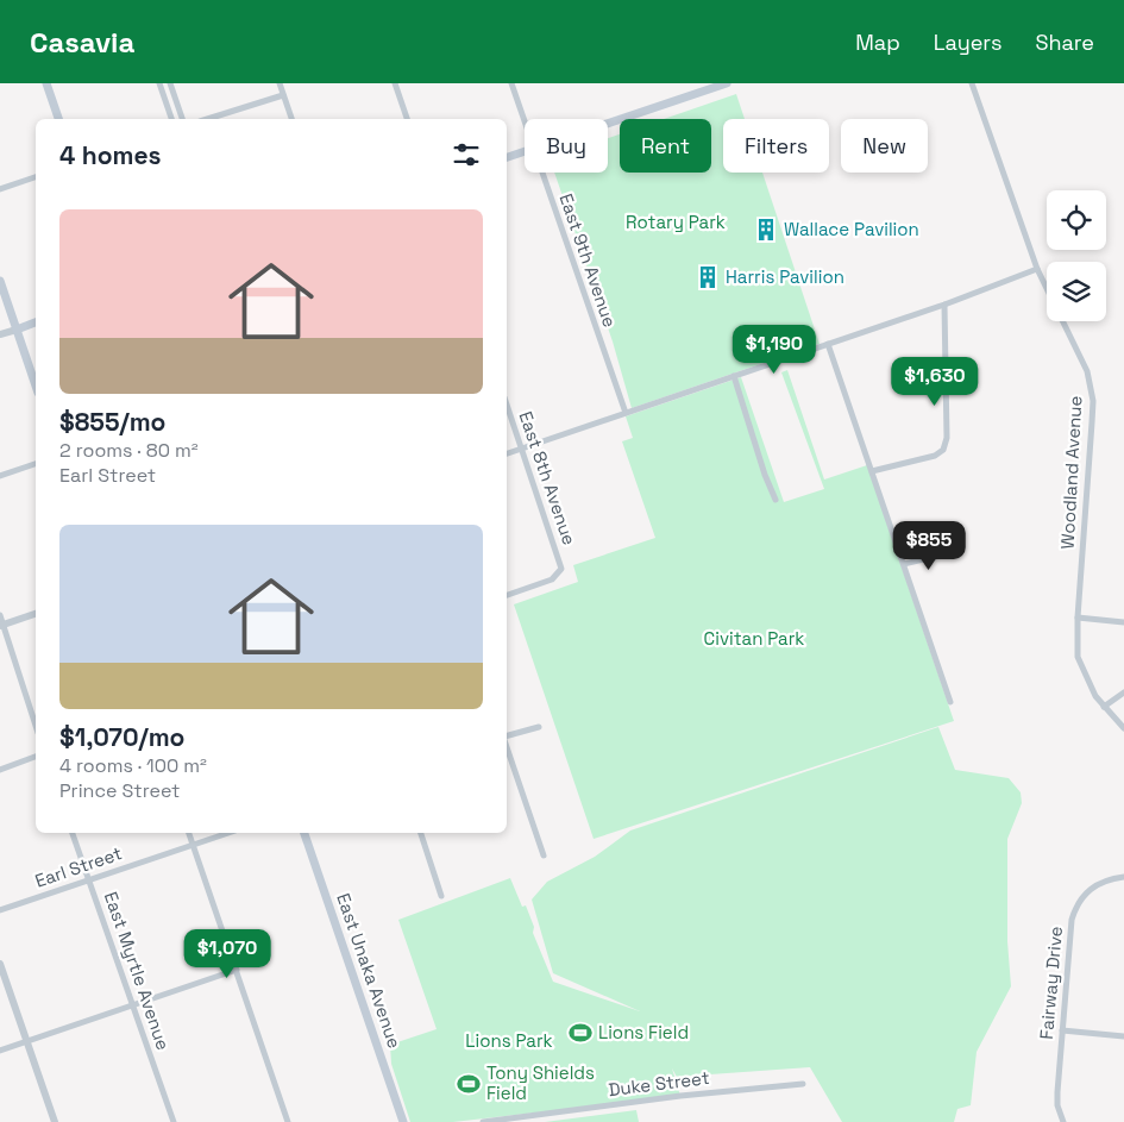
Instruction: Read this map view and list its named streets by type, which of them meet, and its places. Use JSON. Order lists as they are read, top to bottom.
{
  "streets": {
    "main road": ["East Unaka Avenue"],
    "street": [
      "East 9th Avenue",
      "Woodland Avenue",
      "East 8th Avenue",
      "Earl Street",
      "East Myrtle Avenue",
      "Fairway Drive",
      "Duke Street"
    ]
  },
  "crossings": [
    ["Earl Street", "East Myrtle Avenue"]
  ],
  "parks": ["Rotary Park", "Civitan Park", "Lions Park"],
  "places": {
    "building": ["Wallace Pavilion", "Harris Pavilion"],
    "sports": ["Lions Field", "Tony Shields Field"]
  },
  "page": {
    "header": "Casavia",
    "nav": ["Map", "Layers", "Share"],
    "chip": [
      "Buy",
      "Rent",
      "Filters",
      "New"
    ],
    "heading": "4 homes",
    "list": [
      {
        "name": "$855/mo",
        "note": "2 rooms · 80 m² · Earl Street"
      },
      {
        "name": "$1,070/mo",
        "note": "4 rooms · 100 m² · Prince Street"
      }
    ],
    "price": [
      "$1,190",
      "$1,630",
      "$855",
      "$1,070"
    ]
  }
}
